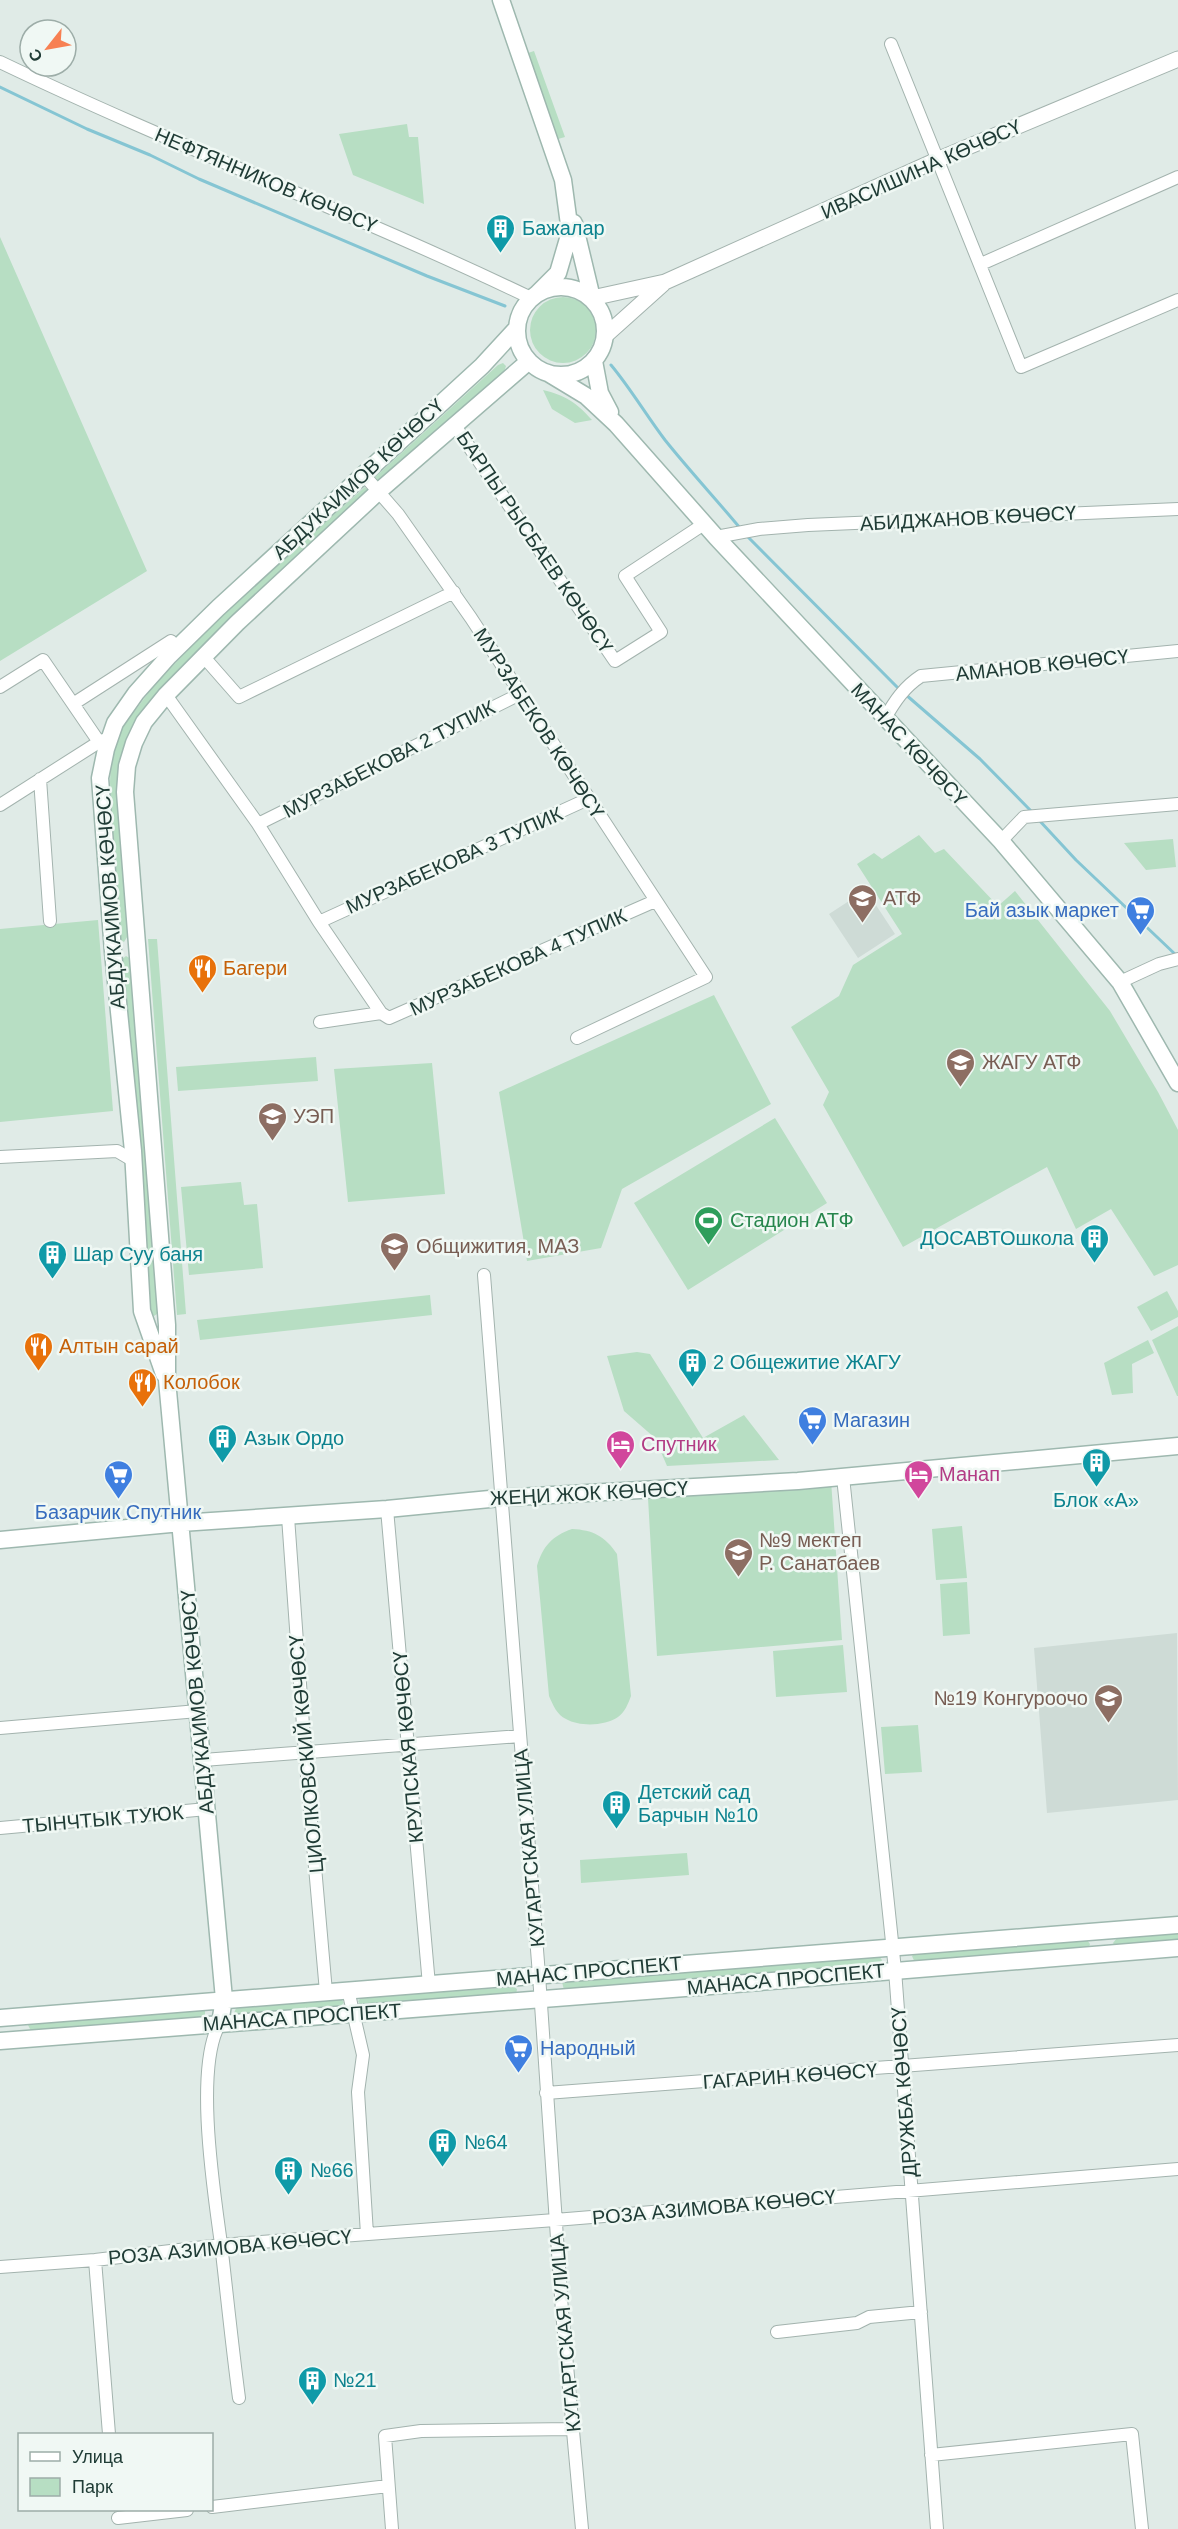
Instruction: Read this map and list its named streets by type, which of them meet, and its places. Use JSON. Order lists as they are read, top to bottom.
{
  "streets": {
    "main road": [
      "АБДУКАИМОВ КӨЧӨСҮ",
      "МАНАС КӨЧӨСҮ",
      "ЖЕҢИ ЖОК КӨЧӨСҮ",
      "МАНАС ПРОСПЕКТ",
      "МАНАСА ПРОСПЕКТ"
    ],
    "street": [
      "ИВАСИШИНА КӨЧӨСҮ",
      "НЕФТЯННИКОВ КӨЧӨСҮ",
      "АБИДЖАНОВ КӨЧӨСҮ",
      "БАРПЫ РЫСБАЕВ КӨЧӨСҮ",
      "АМАНОВ КӨЧӨСҮ",
      "МУРЗАБЕКОВ КӨЧӨСҮ",
      "МУРЗАБЕКОВА 2 ТУПИК",
      "МУРЗАБЕКОВА 3 ТУПИК",
      "МУРЗАБЕКОВА 4 ТУПИК",
      "КРУПСКАЯ КӨЧӨСҮ",
      "ЦИОЛКОВСКИЙ КӨЧӨСҮ",
      "ТЫНЧТЫК ТУЮК",
      "КУГАРТСКАЯ УЛИЦА",
      "ГАГАРИН КӨЧӨСҮ",
      "ДРУЖБА КӨЧӨСҮ",
      "РОЗА АЗИМОВА КӨЧӨСҮ"
    ]
  },
  "crossings": [
    ["НЕФТЯННИКОВ КӨЧӨСҮ", "АБДУКАИМОВ КӨЧӨСҮ"],
    ["АБДУКАИМОВ КӨЧӨСҮ", "БАРПЫ РЫСБАЕВ КӨЧӨСҮ"],
    ["АБДУКАИМОВ КӨЧӨСҮ", "МУРЗАБЕКОВ КӨЧӨСҮ"],
    ["АБДУКАИМОВ КӨЧӨСҮ", "ЖЕҢИ ЖОК КӨЧӨСҮ"],
    ["АБДУКАИМОВ КӨЧӨСҮ", "ТЫНЧТЫК ТУЮК"],
    ["АБДУКАИМОВ КӨЧӨСҮ", "МАНАС ПРОСПЕКТ"],
    ["АБДУКАИМОВ КӨЧӨСҮ", "МАНАСА ПРОСПЕКТ"],
    ["АБИДЖАНОВ КӨЧӨСҮ", "МАНАС КӨЧӨСҮ"],
    ["БАРПЫ РЫСБАЕВ КӨЧӨСҮ", "МАНАС КӨЧӨСҮ"],
    ["АМАНОВ КӨЧӨСҮ", "МАНАС КӨЧӨСҮ"],
    ["МУРЗАБЕКОВ КӨЧӨСҮ", "МУРЗАБЕКОВА 2 ТУПИК"],
    ["МУРЗАБЕКОВ КӨЧӨСҮ", "МУРЗАБЕКОВА 3 ТУПИК"],
    ["МУРЗАБЕКОВ КӨЧӨСҮ", "МУРЗАБЕКОВА 4 ТУПИК"],
    ["ЖЕҢИ ЖОК КӨЧӨСҮ", "КРУПСКАЯ КӨЧӨСҮ"],
    ["ЖЕҢИ ЖОК КӨЧӨСҮ", "ЦИОЛКОВСКИЙ КӨЧӨСҮ"],
    ["ЖЕҢИ ЖОК КӨЧӨСҮ", "КУГАРТСКАЯ УЛИЦА"],
    ["ЖЕҢИ ЖОК КӨЧӨСҮ", "ДРУЖБА КӨЧӨСҮ"],
    ["КРУПСКАЯ КӨЧӨСҮ", "МАНАС ПРОСПЕКТ"],
    ["ЦИОЛКОВСКИЙ КӨЧӨСҮ", "МАНАС ПРОСПЕКТ"],
    ["КУГАРТСКАЯ УЛИЦА", "МАНАС ПРОСПЕКТ"],
    ["КУГАРТСКАЯ УЛИЦА", "МАНАСА ПРОСПЕКТ"],
    ["КУГАРТСКАЯ УЛИЦА", "ГАГАРИН КӨЧӨСҮ"],
    ["КУГАРТСКАЯ УЛИЦА", "РОЗА АЗИМОВА КӨЧӨСҮ"],
    ["МАНАС ПРОСПЕКТ", "ДРУЖБА КӨЧӨСҮ"],
    ["МАНАСА ПРОСПЕКТ", "ДРУЖБА КӨЧӨСҮ"],
    ["ГАГАРИН КӨЧӨСҮ", "ДРУЖБА КӨЧӨСҮ"],
    ["ДРУЖБА КӨЧӨСҮ", "РОЗА АЗИМОВА КӨЧӨСҮ"]
  ],
  "places": {
    "building": [
      "Бажалар",
      "ДОСАВТОшкола",
      "Шар Суу баня",
      "2 Общежитие ЖАГУ",
      "Азык Ордо",
      "Блок «А»",
      "Детский сад Барчын №10",
      "№64",
      "№66",
      "№21"
    ],
    "school or university": [
      "АТФ",
      "ЖАГУ АТФ",
      "УЭП",
      "Общижития, МАЗ",
      "№9 мектеп Р. Санатбаев",
      "№19 Конгуроочо"
    ],
    "supermarket": [
      "Бай азык маркет",
      "Магазин",
      "Базарчик Спутник",
      "Народный"
    ],
    "restaurant": ["Багери", "Алтын сарай", "Колобок"],
    "sports": ["Стадион АТФ"],
    "hotel": ["Спутник", "Манап"]
  },
  "legend": ["Улица", "Парк"],
  "north": "bottom left"
}
